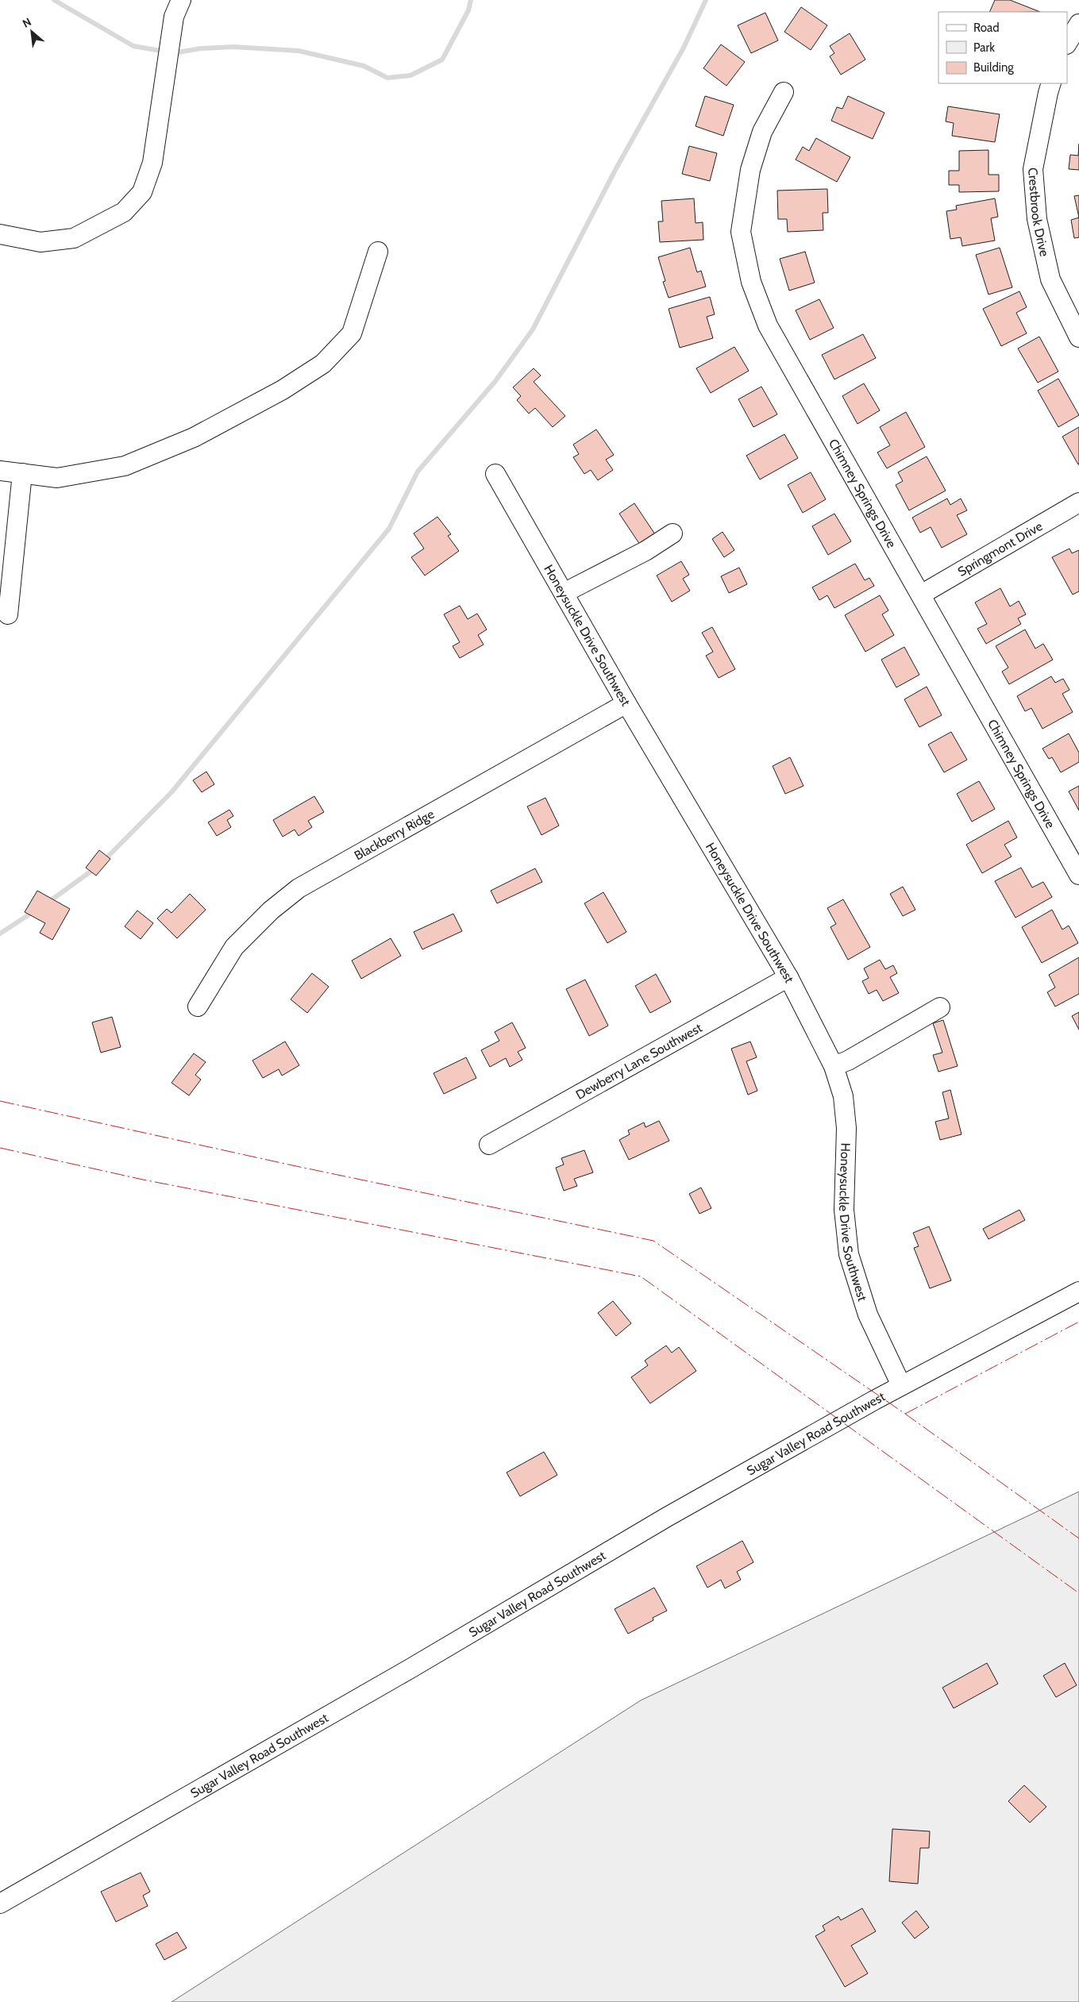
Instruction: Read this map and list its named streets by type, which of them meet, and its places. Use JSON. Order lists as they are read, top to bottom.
{
  "streets": {
    "street": [
      "Crestbrook Drive",
      "Chimney Springs Drive",
      "Springmont Drive",
      "Honeysuckle Drive Southwest",
      "Blackberry Ridge",
      "Dewberry Lane Southwest",
      "Sugar Valley Road Southwest"
    ]
  },
  "crossings": [
    ["Chimney Springs Drive", "Springmont Drive"],
    ["Honeysuckle Drive Southwest", "Blackberry Ridge"],
    ["Honeysuckle Drive Southwest", "Dewberry Lane Southwest"],
    ["Honeysuckle Drive Southwest", "Sugar Valley Road Southwest"]
  ],
  "legend": ["Road", "Park", "Building"],
  "north": "top left"
}
